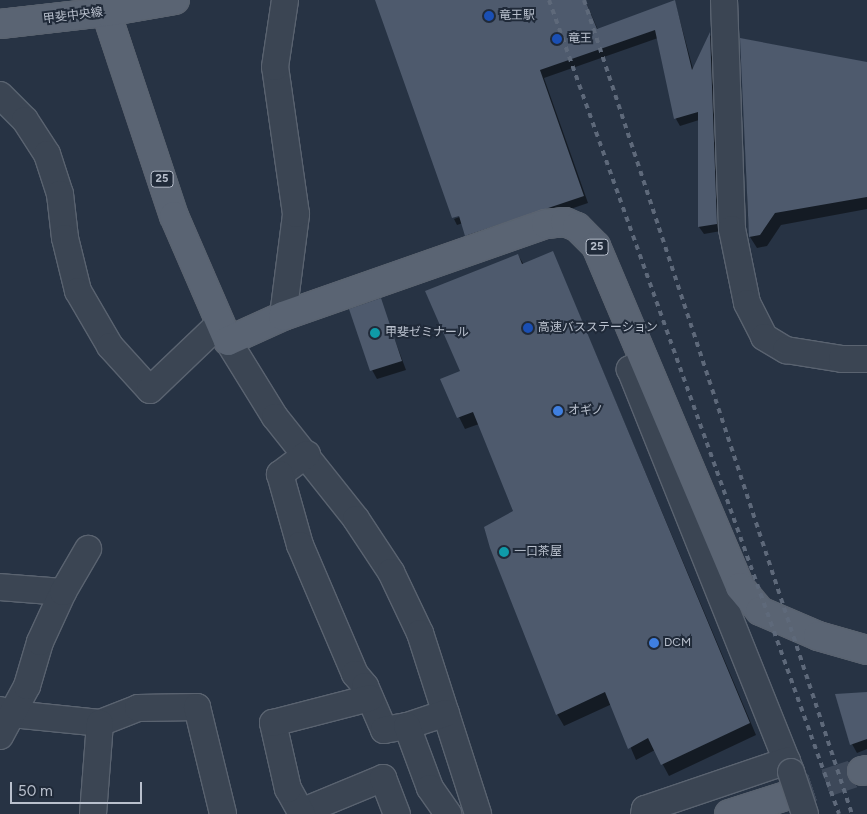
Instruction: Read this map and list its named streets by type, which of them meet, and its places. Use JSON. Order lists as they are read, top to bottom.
{
  "streets": {
    "main road": ["甲斐中央線", "25"]
  },
  "crossings": [
    ["甲斐中央線", "25"]
  ],
  "places": [
    "竜王駅",
    "竜王",
    "高速バスステーション",
    "甲斐ゼミナール",
    "オギノ",
    "一口茶屋",
    "DCM"
  ],
  "scale_bar": "50 m"
}
